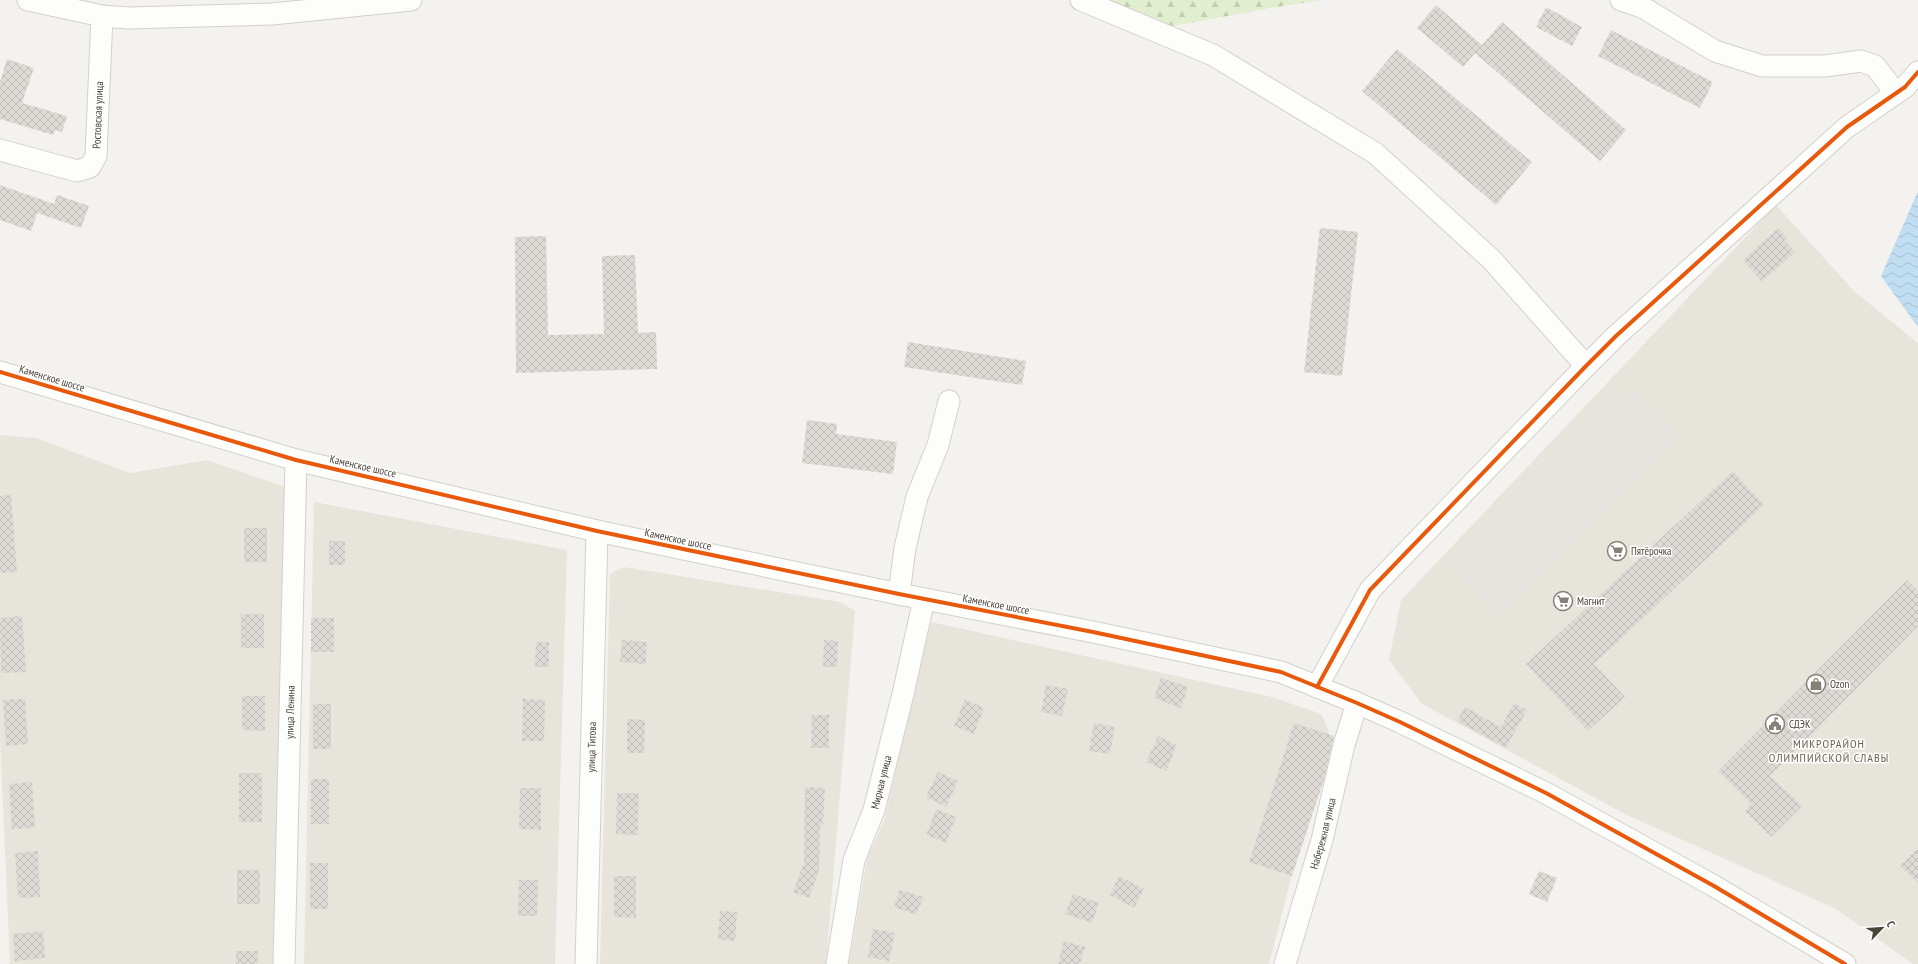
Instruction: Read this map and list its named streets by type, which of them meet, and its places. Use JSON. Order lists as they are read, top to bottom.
{
  "streets": {
    "street": [
      "Ростовская улица",
      "Каменское шоссе",
      "улица Ленина",
      "улица Титова",
      "Мирная улица",
      "Набережная улица"
    ]
  },
  "crossings": [
    ["Каменское шоссе", "улица Ленина"],
    ["Каменское шоссе", "улица Титова"],
    ["Каменское шоссе", "Мирная улица"],
    ["Каменское шоссе", "Набережная улица"]
  ],
  "districts": ["МИКРОРАЙОН ОЛИМПИЙСКОЙ СЛАВЫ"],
  "places": {
    "supermarket": ["Пятёрочка", "Магнит"],
    "shop": ["Ozon"],
    "public building": ["СДЭК"]
  },
  "north": "top right"
}
